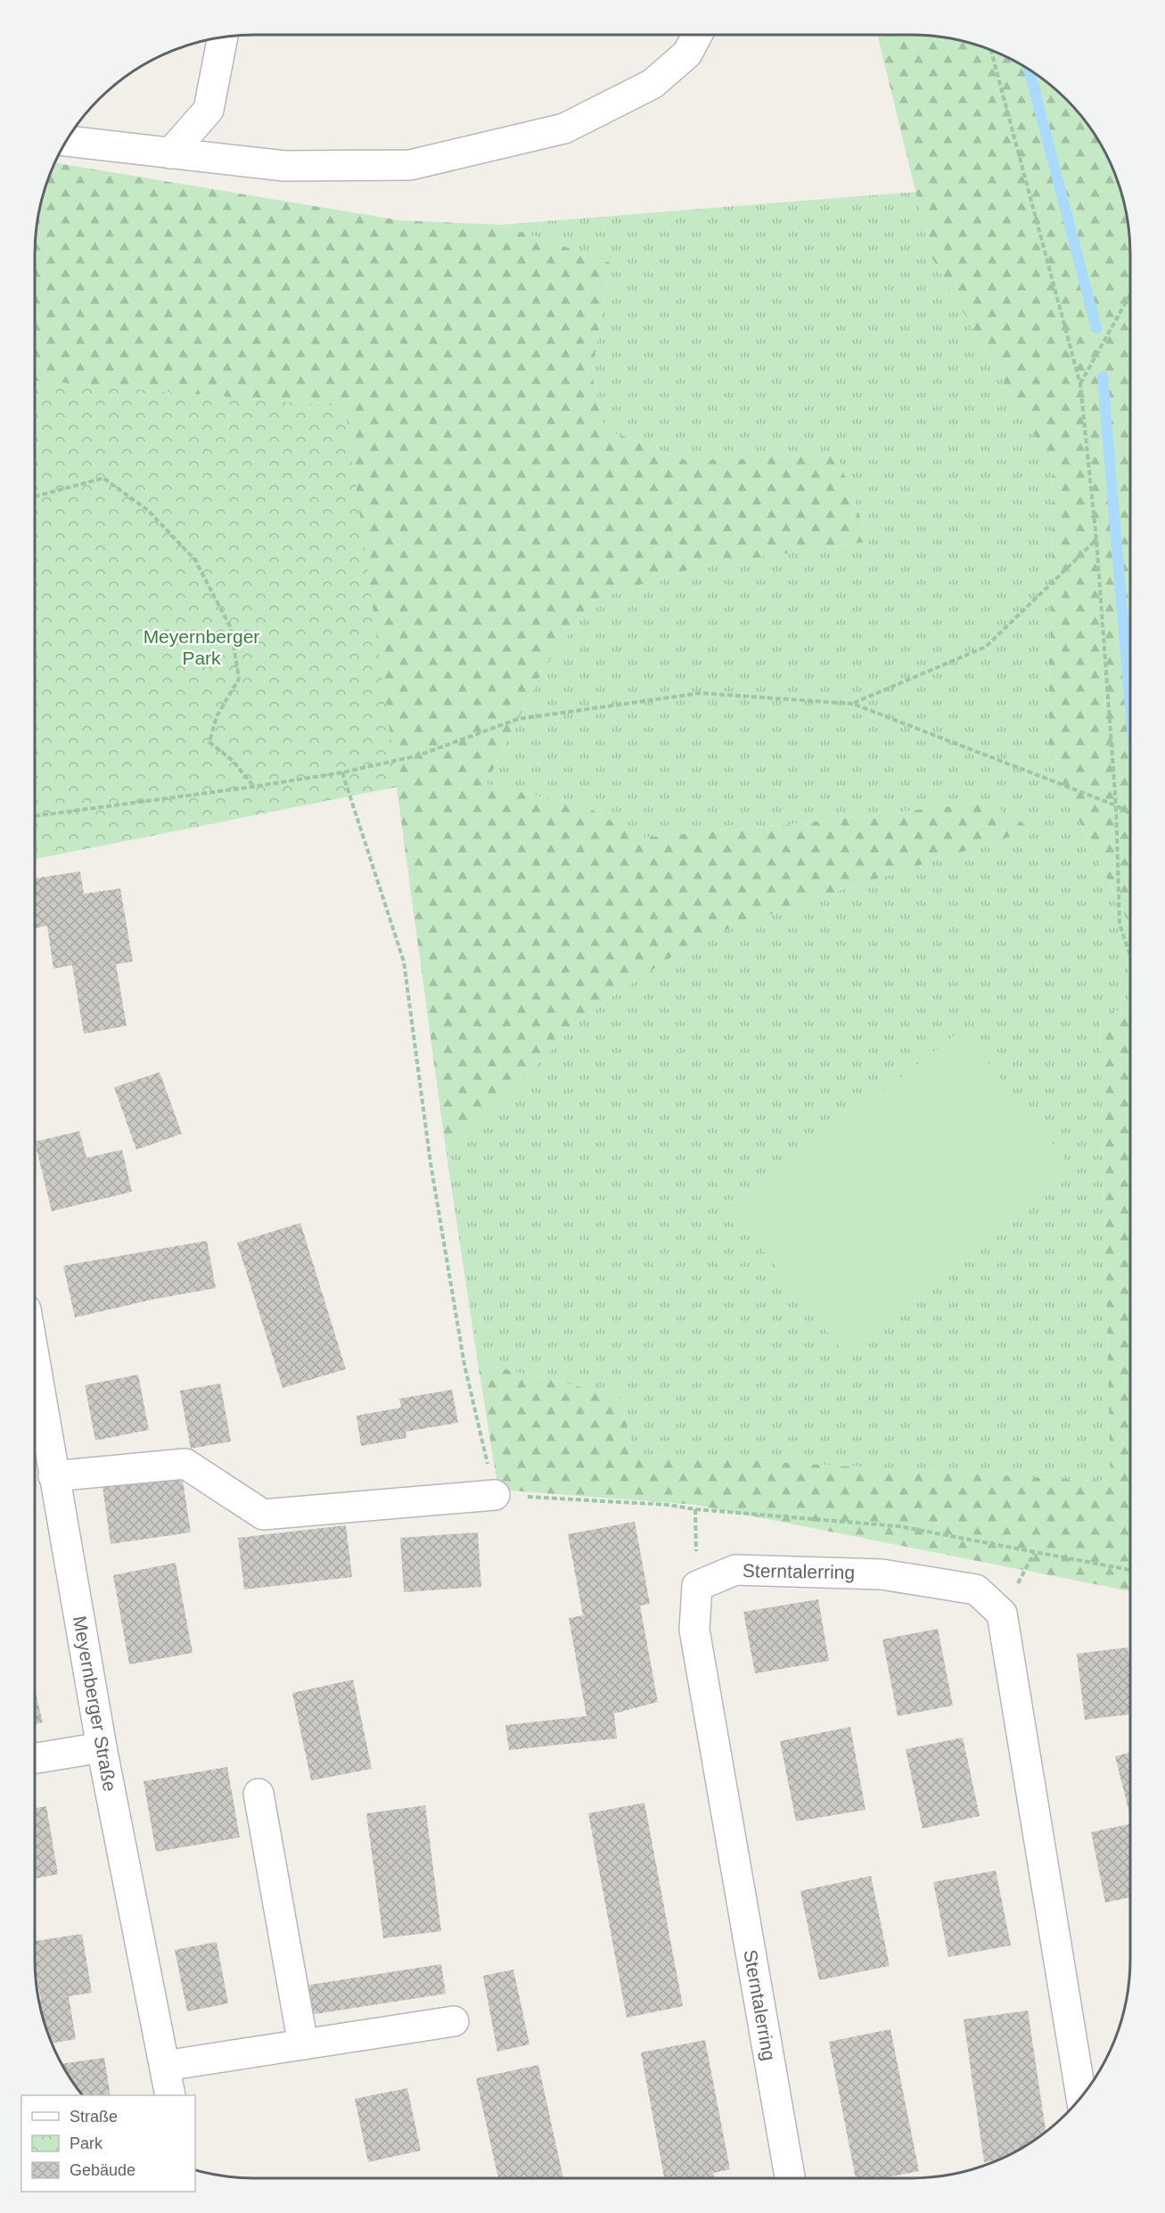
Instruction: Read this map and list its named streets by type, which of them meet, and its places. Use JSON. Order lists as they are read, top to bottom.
{
  "streets": {
    "street": ["Sterntalerring", "Meyernberger Straße"]
  },
  "parks": ["Meyernberger Park"],
  "legend": ["Straße", "Park", "Gebäude"]
}
